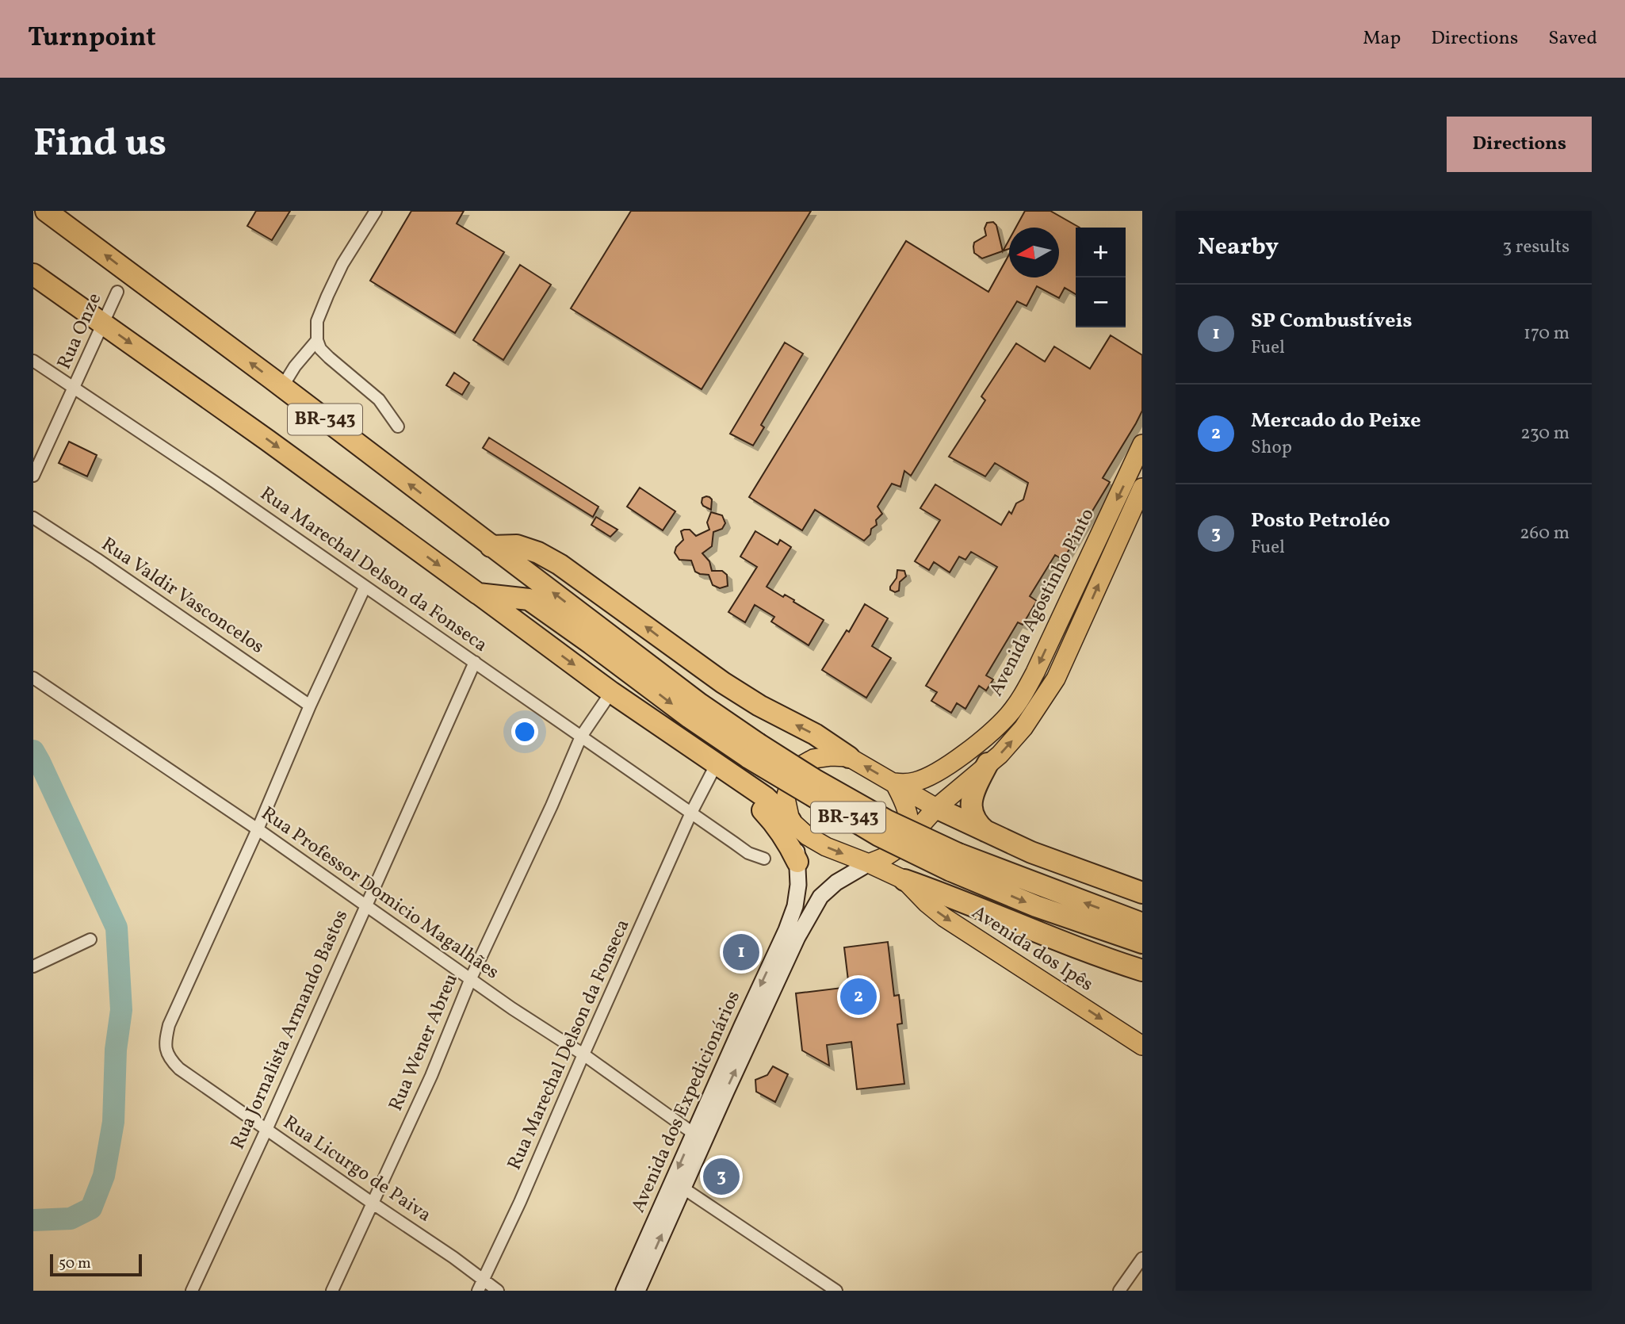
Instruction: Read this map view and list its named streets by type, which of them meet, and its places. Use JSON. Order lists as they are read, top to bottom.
{
  "streets": {
    "highway": ["BR-343"],
    "main road": ["Avenida Agostinho Pinto", "Avenida dos Ipês", "Avenida dos Expedicionários"],
    "street": [
      "Rua Onze",
      "Rua Marechal Delson da Fonseca",
      "Rua Valdir Vasconcelos",
      "Rua Professor Domicio Magalhães",
      "Rua Jornalista Armando Bastos",
      "Rua Wener Abreu",
      "Rua Licurgo de Paiva"
    ]
  },
  "crossings": [
    ["Rua Onze", "BR-343"],
    ["Rua Onze", "Rua Marechal Delson da Fonseca"],
    ["Rua Marechal Delson da Fonseca", "Rua Professor Domicio Magalhães"],
    ["Rua Marechal Delson da Fonseca", "Rua Jornalista Armando Bastos"],
    ["Rua Marechal Delson da Fonseca", "Rua Wener Abreu"],
    ["Rua Marechal Delson da Fonseca", "Rua Licurgo de Paiva"],
    ["Rua Valdir Vasconcelos", "Rua Licurgo de Paiva"],
    ["Rua Professor Domicio Magalhães", "Rua Jornalista Armando Bastos"],
    ["Rua Professor Domicio Magalhães", "Rua Wener Abreu"],
    ["Rua Professor Domicio Magalhães", "Avenida dos Expedicionários"],
    ["Rua Professor Domicio Magalhães", "Rua Licurgo de Paiva"],
    ["Rua Jornalista Armando Bastos", "Rua Licurgo de Paiva"],
    ["Rua Wener Abreu", "Rua Licurgo de Paiva"]
  ],
  "one_way": ["Avenida dos Ipês"],
  "scale_bar": "50 m",
  "north": "left",
  "page": {
    "header": "Turnpoint",
    "nav": ["Map", "Directions", "Saved"],
    "buttons": "Directions",
    "title": "Find us",
    "heading": ["Nearby", "3 results"],
    "map_buttons": ["+", "−"],
    "list": [
      {
        "mark": "1",
        "name": "SP Combustíveis",
        "note": "Fuel",
        "value": "170 m"
      },
      {
        "mark": "2",
        "name": "Mercado do Peixe",
        "note": "Shop",
        "value": "230 m"
      },
      {
        "mark": "3",
        "name": "Posto Petroléo",
        "note": "Fuel",
        "value": "260 m"
      }
    ],
    "pins": ["1", "2", "3"],
    "scale": "50 m"
  }
}
